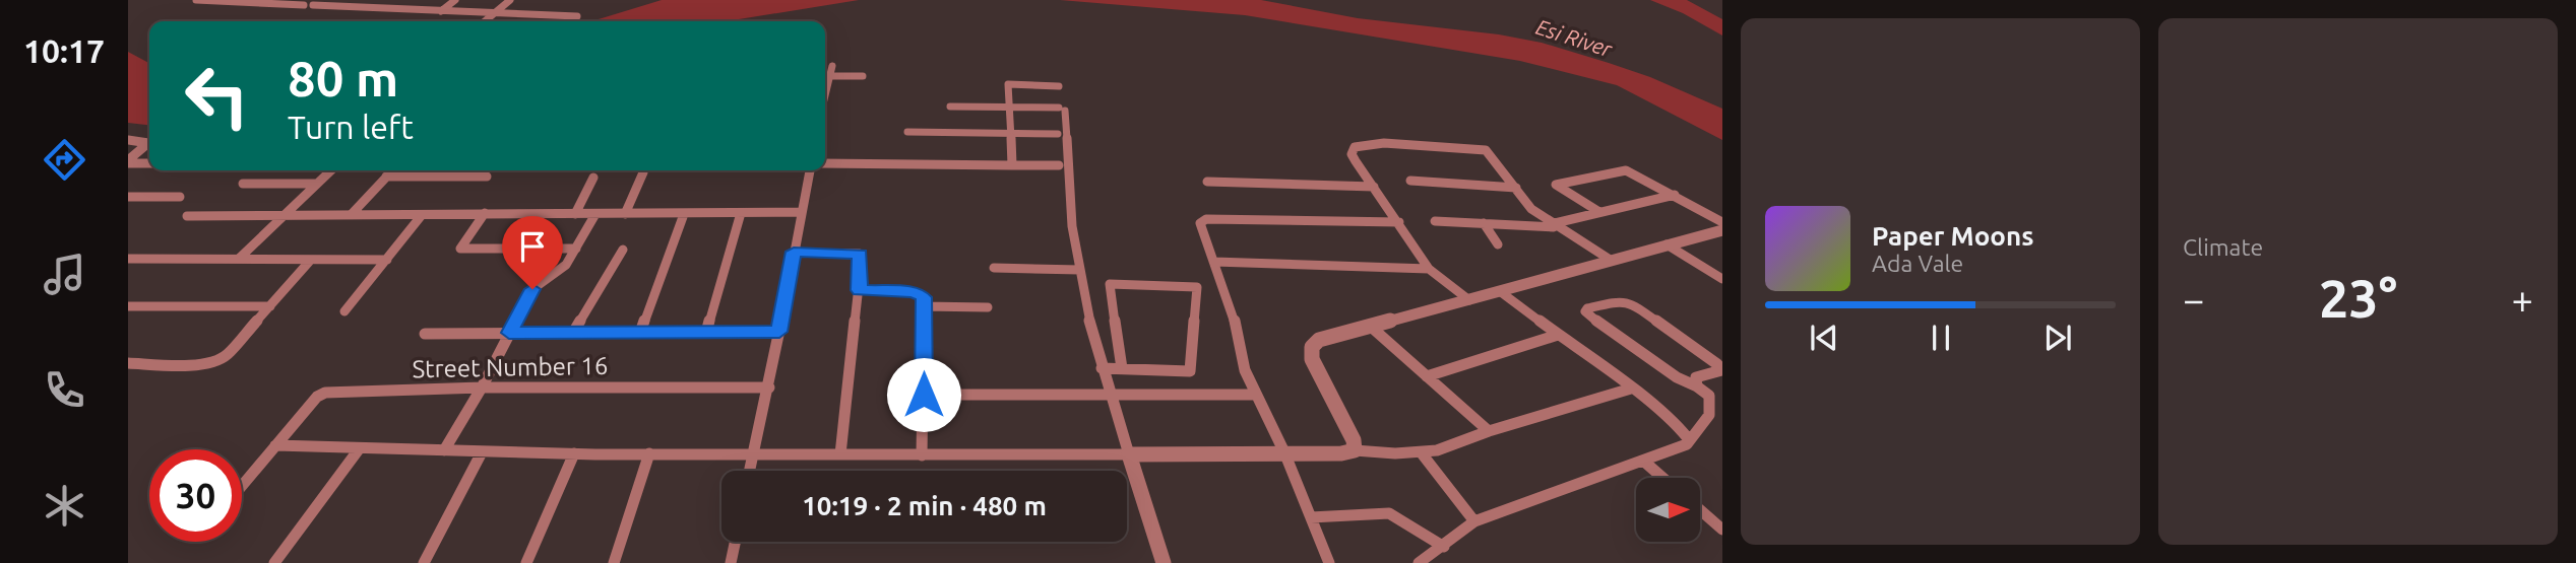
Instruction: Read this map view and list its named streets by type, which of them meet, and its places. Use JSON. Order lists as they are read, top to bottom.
{
  "streets": {
    "street": ["Street Number 16"]
  },
  "water": ["Esi River"],
  "north": "right",
  "page": {
    "tabs": "10:17",
    "tile": "Climate",
    "turn": ["80 m", "Turn left"],
    "song": ["Paper Moons", "Ada Vale"],
    "heat": ["−", "23°", "+"],
    "limit": "30",
    "trip": "10:19 · 2 min · 480 m"
  }
}
